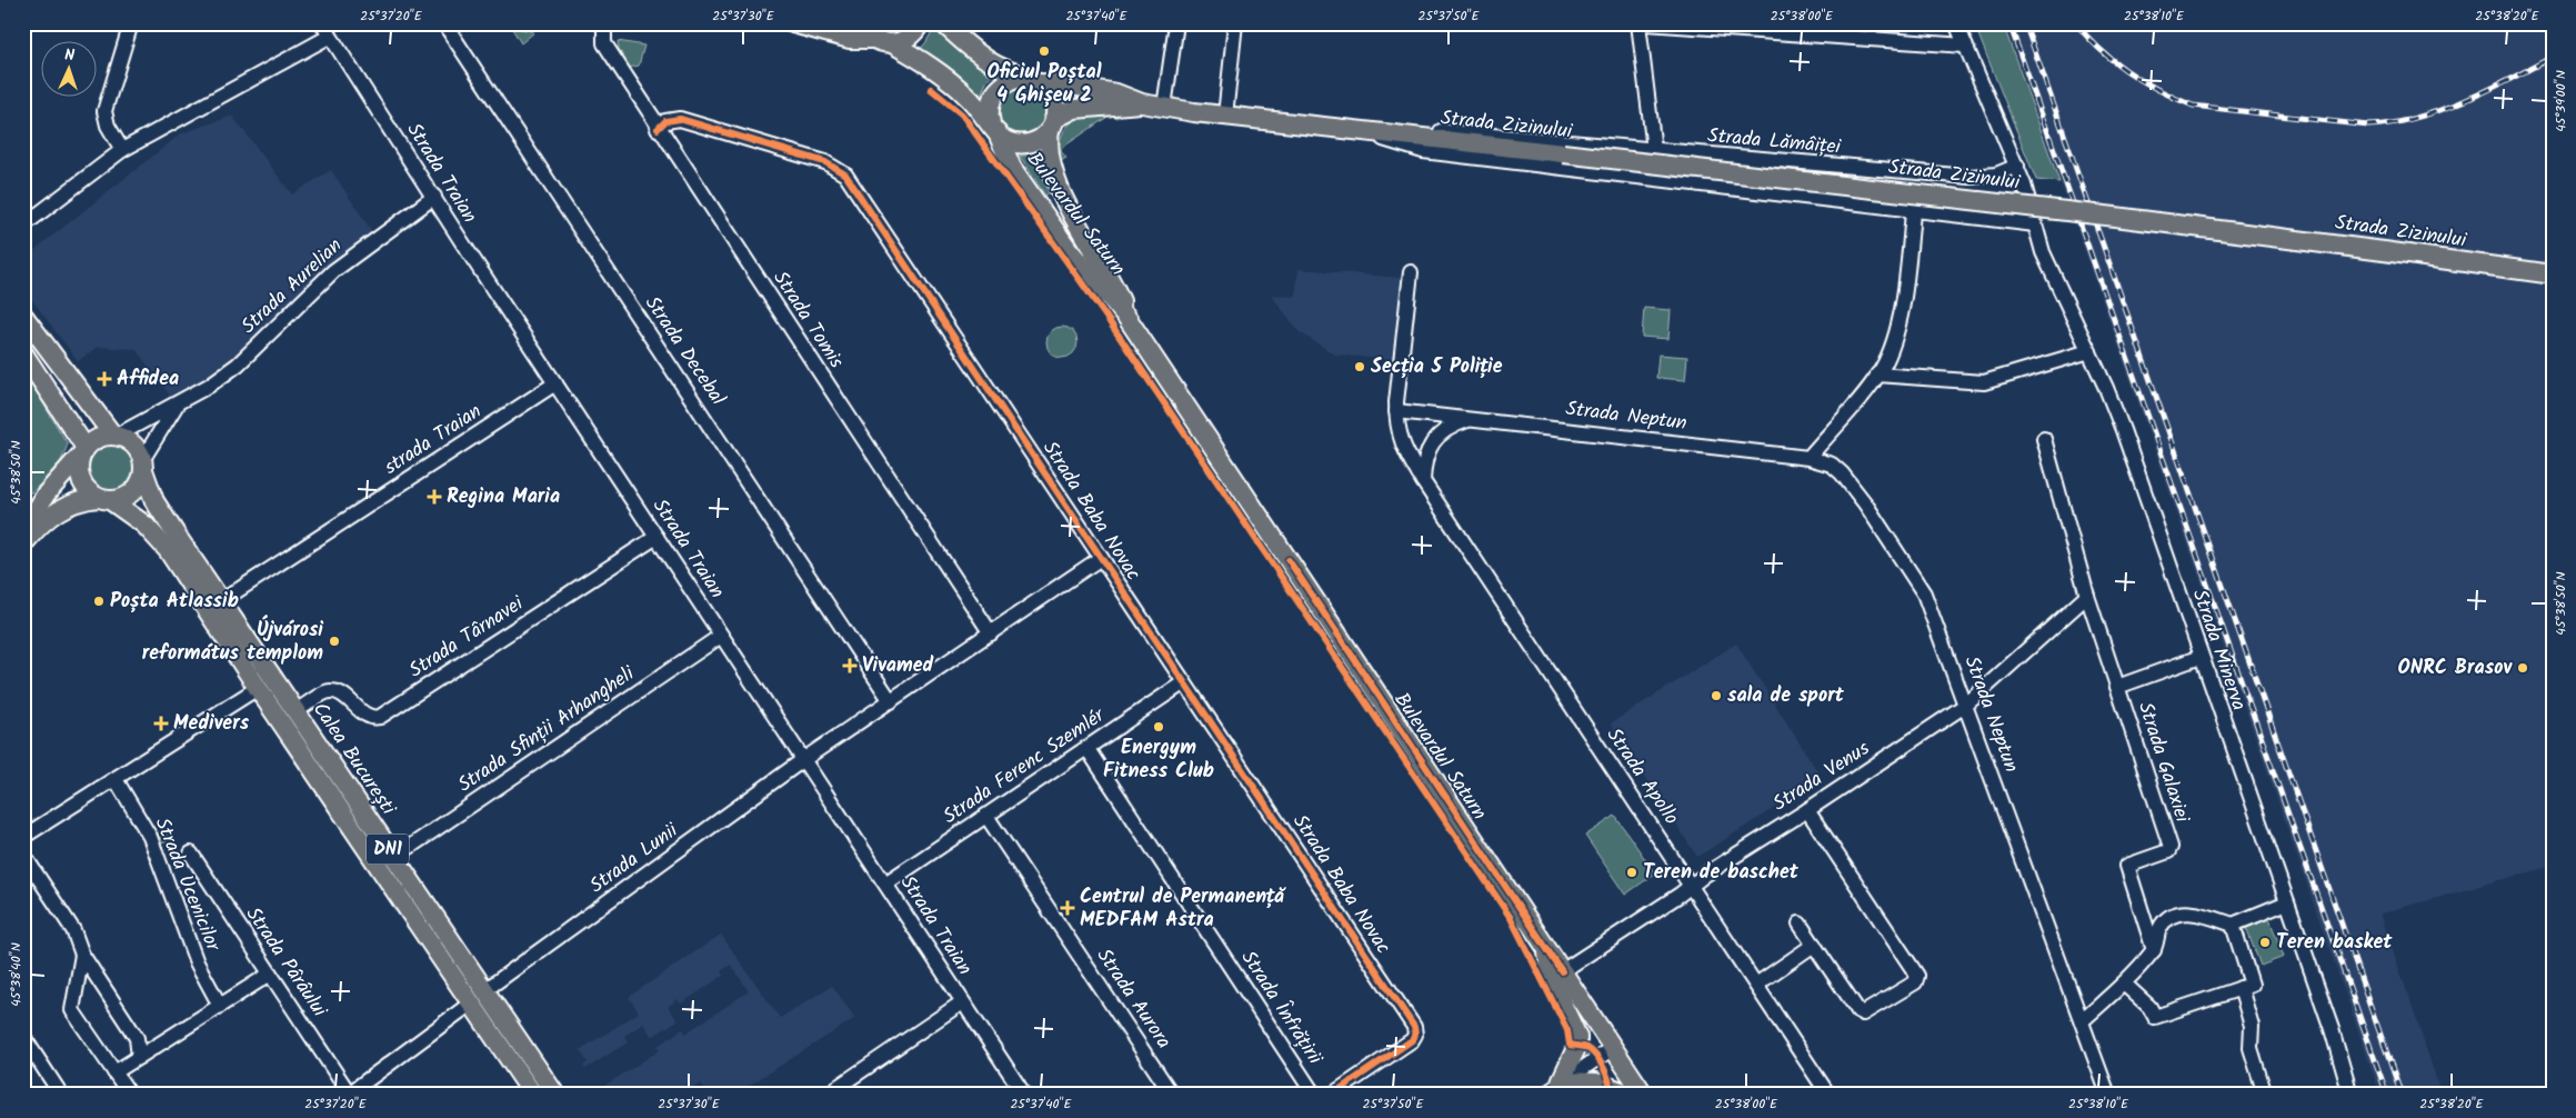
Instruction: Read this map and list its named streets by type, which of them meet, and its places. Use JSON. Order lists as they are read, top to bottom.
{
  "streets": {
    "main road": [
      "Strada Zizinului",
      "Bulevardul Saturn",
      "Calea București",
      "DN1"
    ],
    "street": [
      "Strada Lămâiței",
      "Strada Traian",
      "Strada Aurelian",
      "Strada Tomis",
      "Strada Decebal",
      "Strada Neptun",
      "strada Traian",
      "Strada Baba Novac",
      "Strada Târnavei",
      "Strada Minerva",
      "Strada Sfinții Arhangheli",
      "Strada Galaxiei",
      "Strada Ferenc Szemlér",
      "Strada Apollo",
      "Strada Venus",
      "Strada Lunii",
      "Strada Ucenicilor",
      "Strada Pârâului",
      "Strada Aurora",
      "Strada Înfrățirii"
    ]
  },
  "crossings": [
    ["Strada Zizinului", "Strada Lămâiței"],
    ["Strada Zizinului", "Bulevardul Saturn"],
    ["Strada Zizinului", "Strada Minerva"],
    ["Strada Lămâiței", "Strada Minerva"],
    ["Strada Traian", "Strada Aurelian"],
    ["Strada Traian", "strada Traian"],
    ["Strada Traian", "Strada Târnavei"],
    ["Strada Traian", "Strada Sfinții Arhangheli"],
    ["Strada Traian", "Strada Ferenc Szemlér"],
    ["Strada Traian", "Strada Lunii"],
    ["Bulevardul Saturn", "Strada Venus"],
    ["Strada Aurelian", "Calea București"],
    ["Strada Aurelian", "DN1"],
    ["Strada Tomis", "Strada Baba Novac"],
    ["Strada Tomis", "Strada Lunii"],
    ["Strada Decebal", "Strada Lunii"],
    ["Strada Neptun", "Strada Apollo"],
    ["Strada Neptun", "Strada Venus"],
    ["strada Traian", "Calea București"],
    ["Strada Baba Novac", "Strada Ferenc Szemlér"],
    ["Strada Baba Novac", "Strada Lunii"],
    ["Strada Târnavei", "Calea București"],
    ["Strada Minerva", "Strada Galaxiei"],
    ["Strada Sfinții Arhangheli", "Calea București"],
    ["Calea București", "DN1"],
    ["Calea București", "Strada Lunii"],
    ["Calea București", "Strada Pârâului"],
    ["Strada Galaxiei", "Strada Venus"],
    ["Strada Ferenc Szemlér", "Strada Aurora"],
    ["Strada Ferenc Szemlér", "Strada Înfrățirii"],
    ["Strada Apollo", "Strada Venus"]
  ],
  "places": {
    "other": [
      "Oficiul Poștal 4 Ghișeu 2",
      "Secția 5 Poliție",
      "Poșta Atlassib",
      "Újvárosi református templom",
      "ONRC Brasov",
      "sala de sport",
      "Energym Fitness Club",
      "Teren de baschet",
      "Teren basket"
    ],
    "health": [
      "Affidea",
      "Regina Maria",
      "Vivamed",
      "Medivers",
      "Centrul de Permanență MEDFAM Astra"
    ]
  },
  "north": "top",
  "coordinates": [
    "25°37'20\"E",
    "25°37'30\"E",
    "25°37'40\"E",
    "25°37'50\"E",
    "25°38'00\"E",
    "25°38'10\"E",
    "25°38'20\"E",
    "45°39'00\"N",
    "45°38'50\"N",
    "45°38'40\"N"
  ]
}
